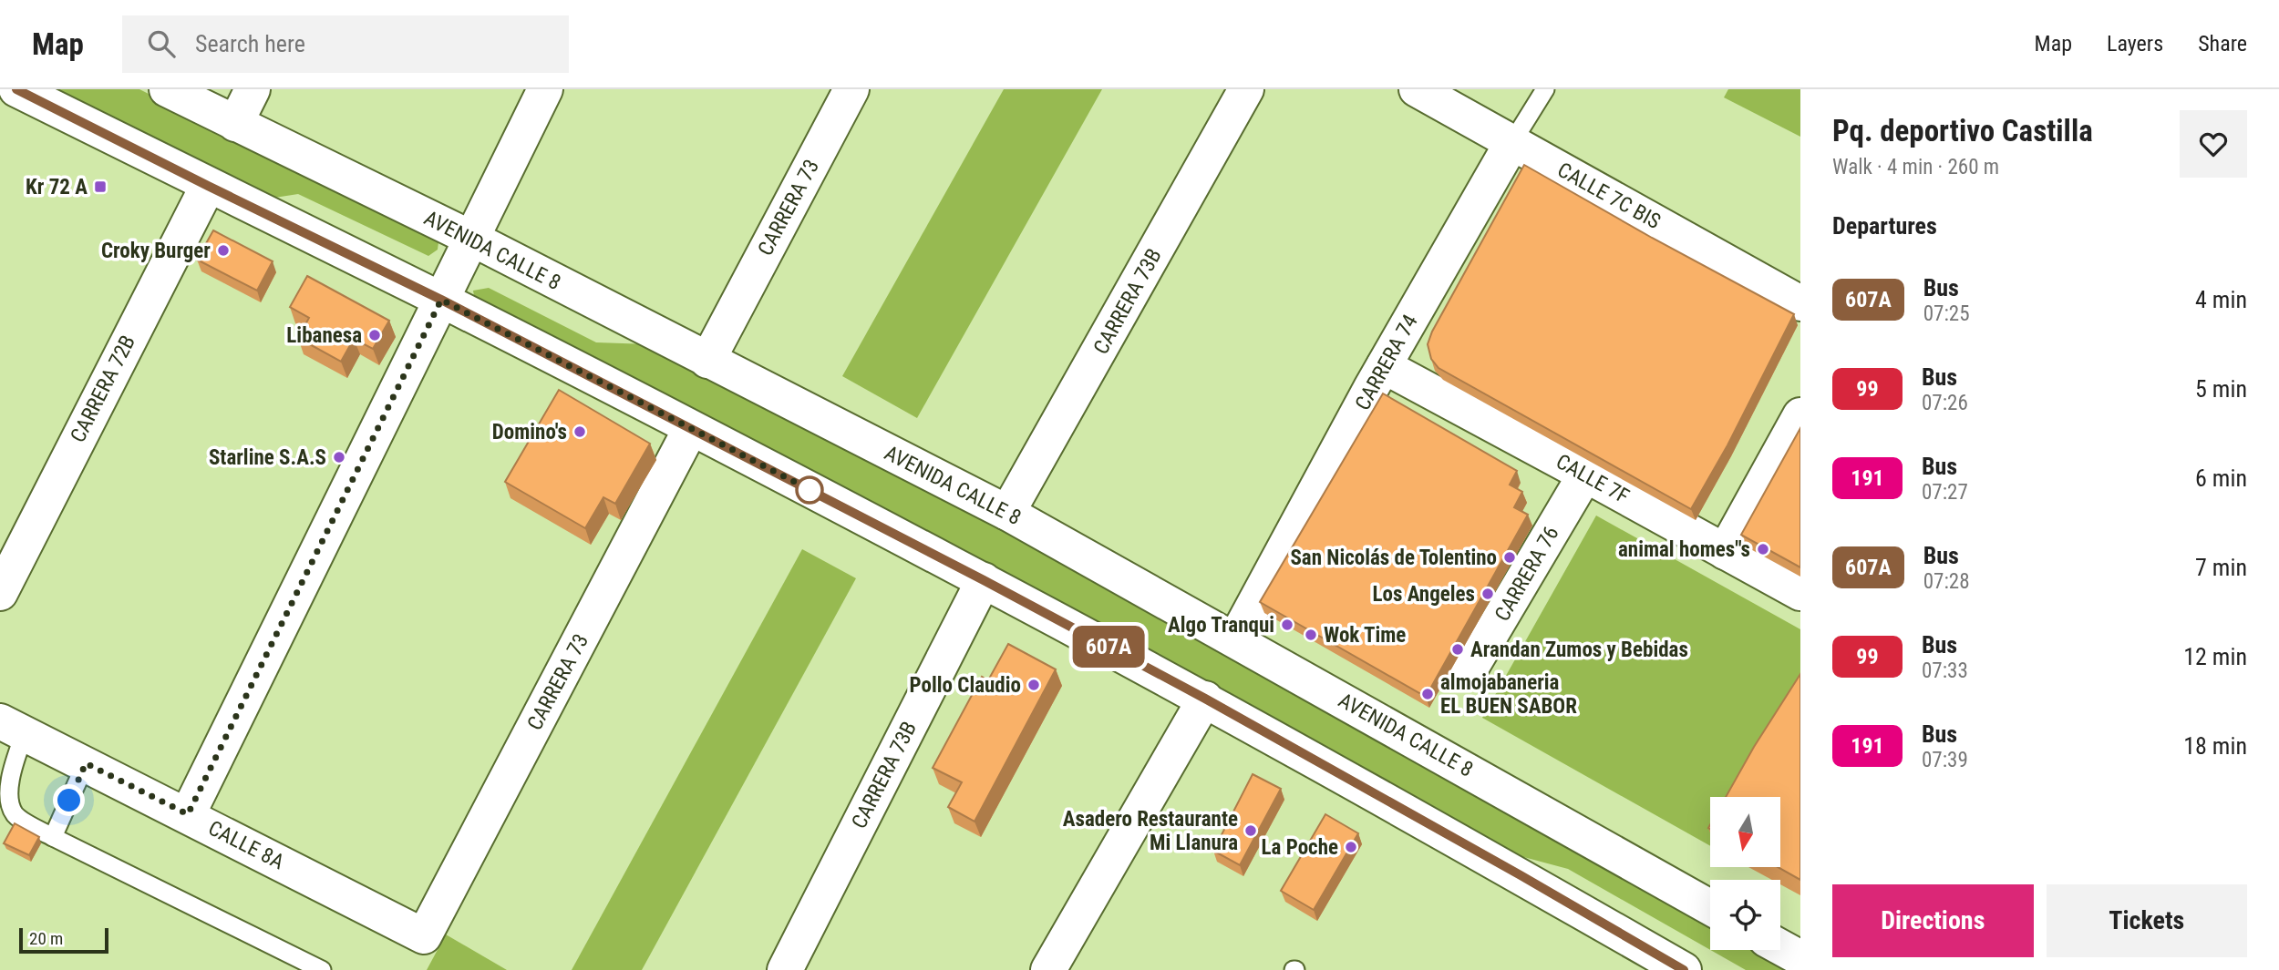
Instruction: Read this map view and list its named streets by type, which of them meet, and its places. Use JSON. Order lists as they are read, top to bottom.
{
  "streets": {
    "street": [
      "CALLE 7C BIS",
      "CARRERA 73",
      "AVENIDA CALLE 8",
      "CARRERA 73B",
      "CARRERA 74",
      "CARRERA 72B",
      "CALLE 7F",
      "CARRERA 76",
      "CALLE 8A"
    ]
  },
  "crossings": [
    ["CALLE 7C BIS", "CARRERA 74"],
    ["CARRERA 73", "AVENIDA CALLE 8"],
    ["CARRERA 73", "CALLE 8A"],
    ["AVENIDA CALLE 8", "CARRERA 73B"],
    ["AVENIDA CALLE 8", "CARRERA 74"],
    ["CARRERA 74", "CALLE 7F"],
    ["CALLE 7F", "CARRERA 76"]
  ],
  "places": {
    "transit": ["Kr 72 A"],
    "other": [
      "Croky Burger",
      "Libanesa",
      "Domino's",
      "Starline S.A.S",
      "animal homes\"s",
      "San Nicolás de Tolentino",
      "Los Angeles",
      "Algo Tranqui",
      "Wok Time",
      "Arandan Zumos y Bebidas",
      "Pollo Claudio",
      "almojabaneria EL BUEN SABOR",
      "Asadero Restaurante Mi Llanura",
      "La Poche"
    ]
  },
  "lines": ["bus line 607A"],
  "scale_bar": "20 m",
  "north": "bottom",
  "page": {
    "header": "Map",
    "search": "Search here",
    "nav": ["Map", "Layers", "Share"],
    "on_map": "607A",
    "heading": [
      ["Pq. deportivo Castilla", "Walk · 4 min · 260 m"],
      "Departures"
    ],
    "list": [
      {
        "mark": "607A",
        "name": "Bus",
        "note": "07:25",
        "value": "4 min"
      },
      {
        "mark": "99",
        "name": "Bus",
        "note": "07:26",
        "value": "5 min"
      },
      {
        "mark": "191",
        "name": "Bus",
        "note": "07:27",
        "value": "6 min"
      },
      {
        "mark": "607A",
        "name": "Bus",
        "note": "07:28",
        "value": "7 min"
      },
      {
        "mark": "99",
        "name": "Bus",
        "note": "07:33",
        "value": "12 min"
      },
      {
        "mark": "191",
        "name": "Bus",
        "note": "07:39",
        "value": "18 min"
      }
    ],
    "buttons": ["Directions", "Tickets"],
    "scale": "20 m"
  }
}
